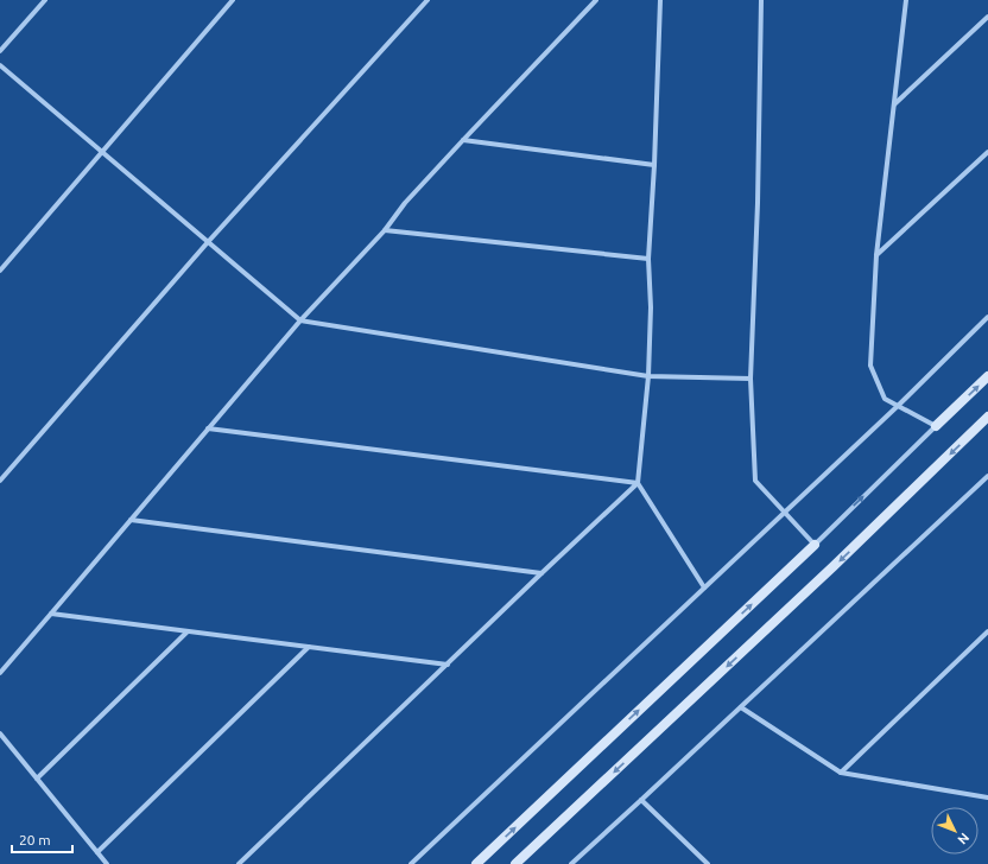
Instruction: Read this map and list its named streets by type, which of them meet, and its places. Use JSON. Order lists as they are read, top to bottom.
{
  "scale_bar": "20 m",
  "north": "bottom right"
}
